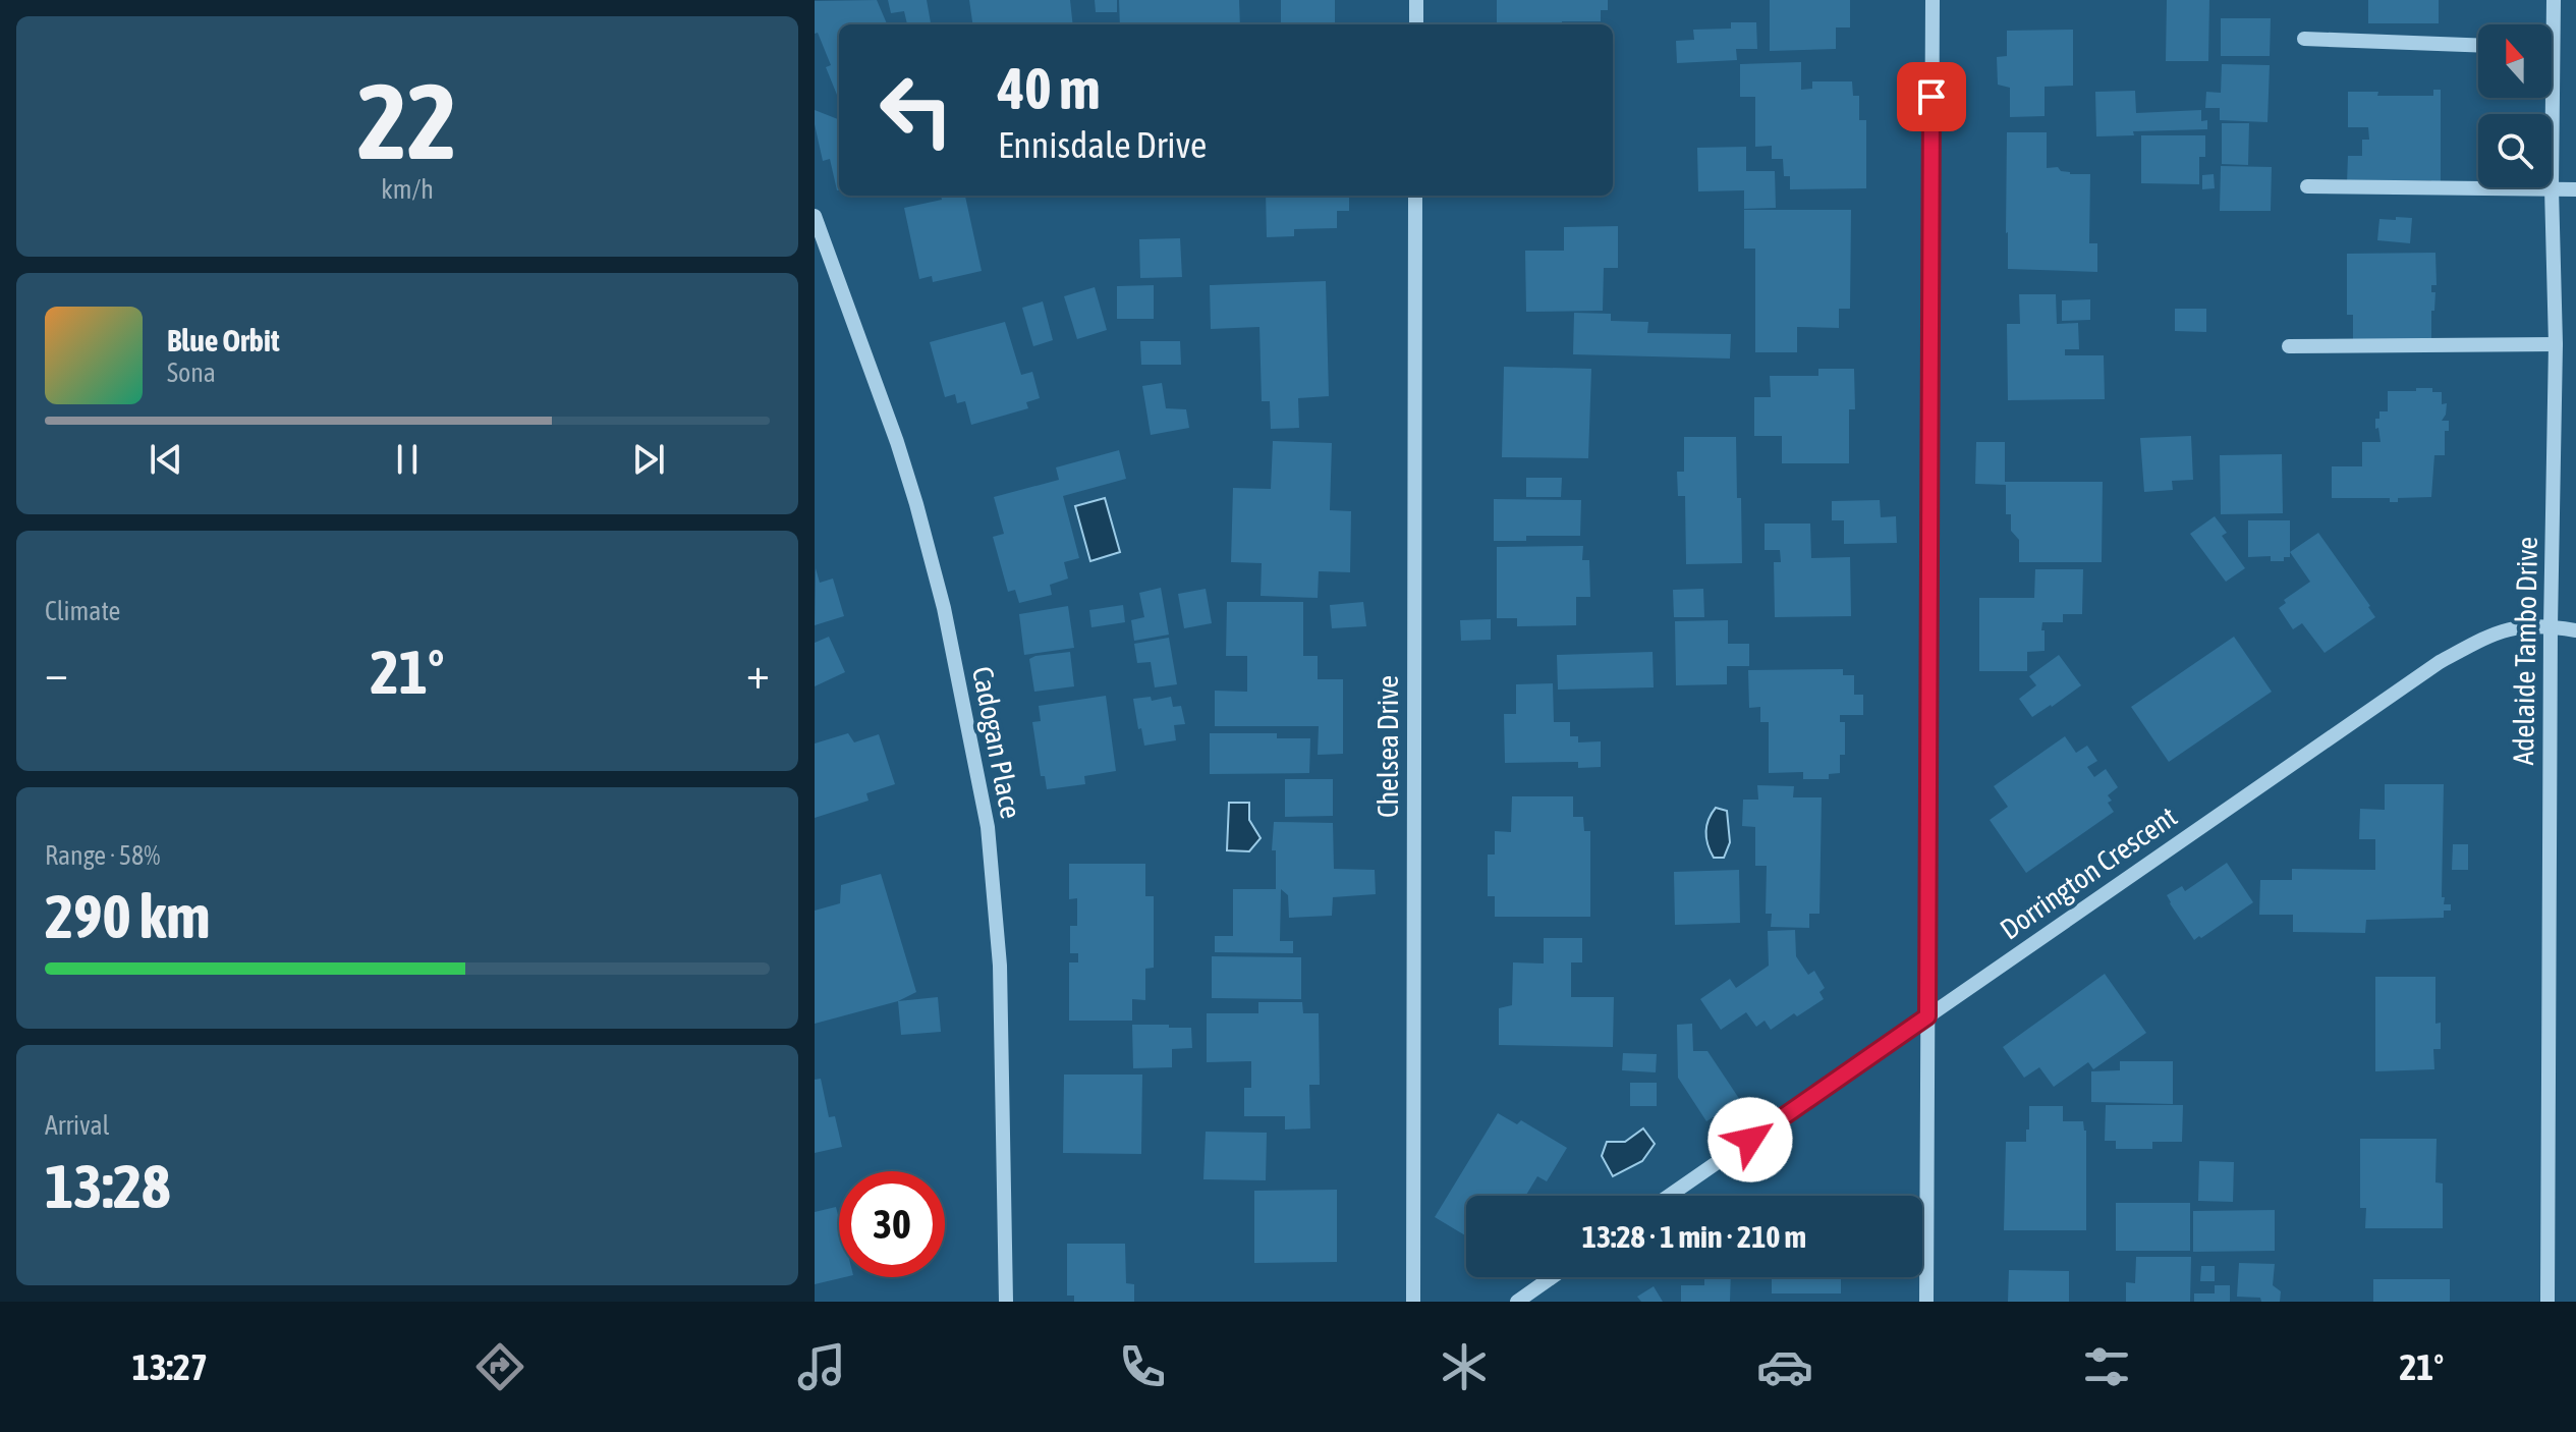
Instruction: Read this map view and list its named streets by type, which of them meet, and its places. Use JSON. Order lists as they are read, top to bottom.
{
  "streets": {
    "street": [
      "Adelaide Tambo Drive",
      "Cadogan Place",
      "Chelsea Drive",
      "Dorrington Crescent"
    ]
  },
  "crossings": [
    ["Adelaide Tambo Drive", "Dorrington Crescent"]
  ],
  "north": "top",
  "page": {
    "tile": [
      ["22", "km/h"],
      "Climate",
      ["Range · 58%", "290 km"],
      ["Arrival", "13:28"]
    ],
    "turn": ["40 m", "Ennisdale Drive"],
    "song": ["Blue Orbit", "Sona"],
    "heat": ["−", "21°", "+"],
    "limit": "30",
    "trip": "13:28 · 1 min · 210 m",
    "tabs": ["13:27", "21°"]
  }
}
